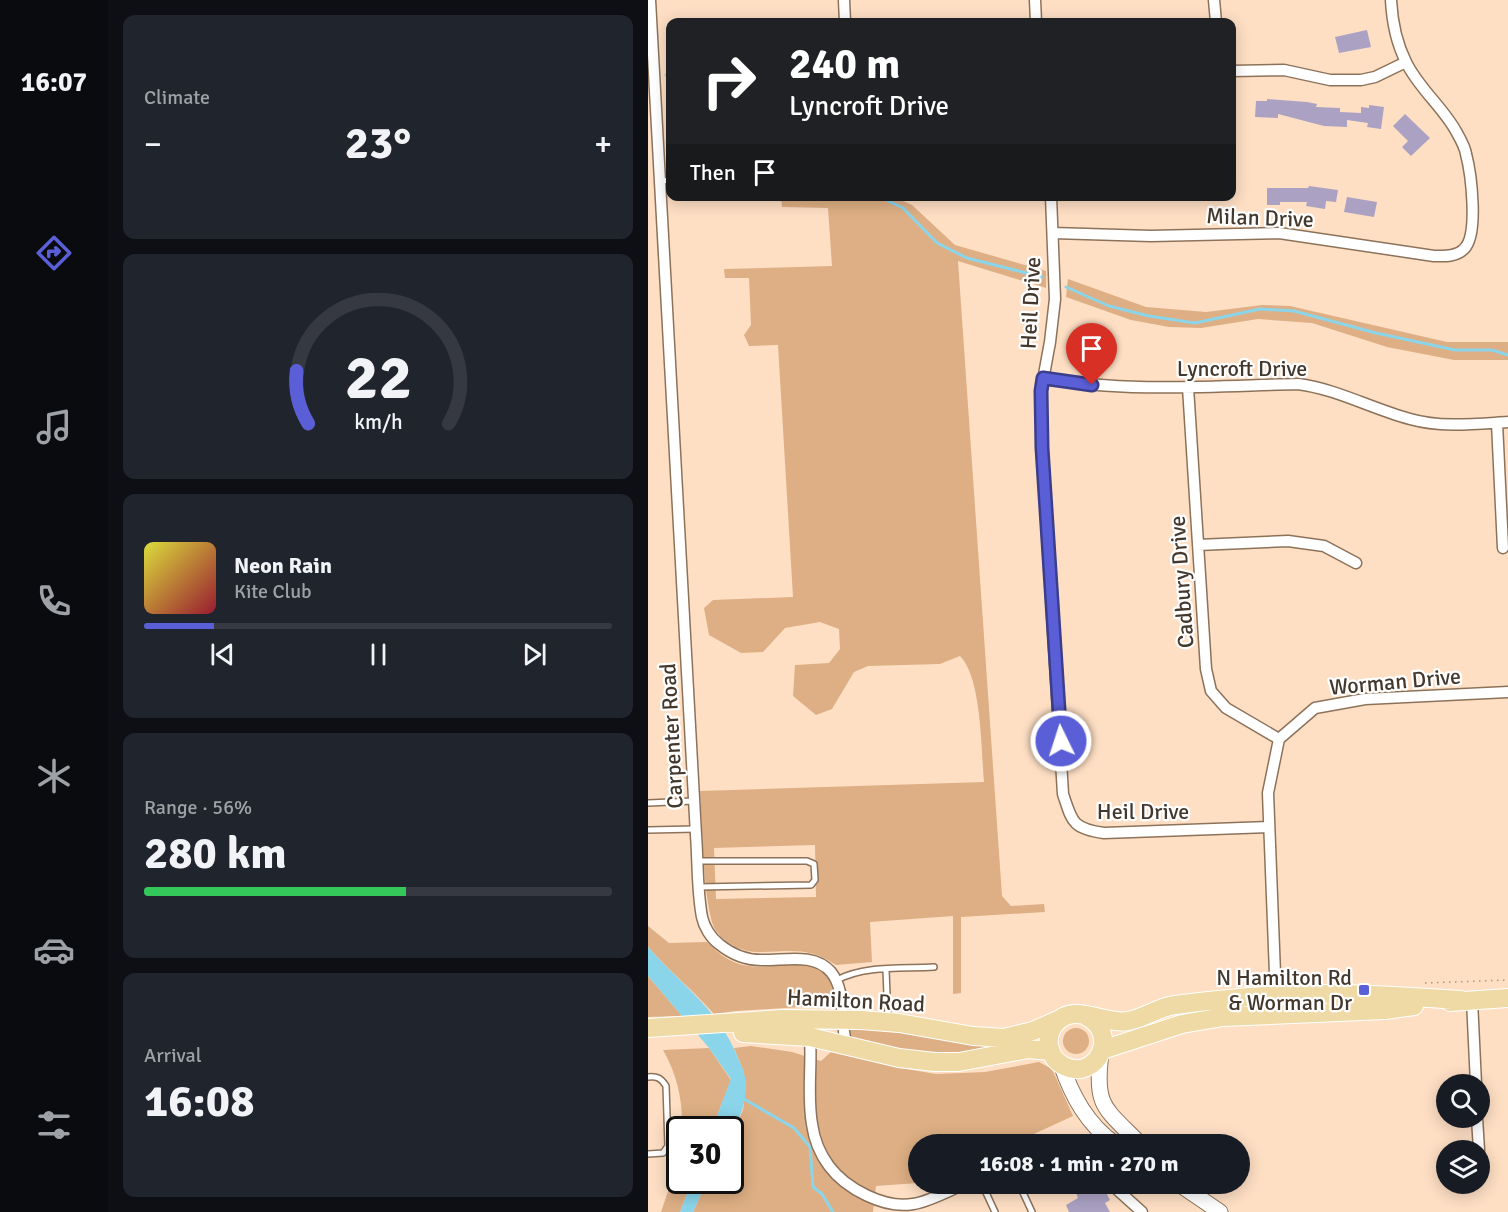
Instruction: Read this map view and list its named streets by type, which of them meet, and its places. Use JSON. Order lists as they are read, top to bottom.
{
  "streets": {
    "main road": ["Hamilton Road"],
    "street": [
      "Milan Drive",
      "Heil Drive",
      "Lyncroft Drive",
      "Cadbury Drive",
      "Worman Drive",
      "Carpenter Road"
    ]
  },
  "crossings": [
    ["Milan Drive", "Heil Drive"],
    ["Heil Drive", "Lyncroft Drive"],
    ["Lyncroft Drive", "Cadbury Drive"],
    ["Cadbury Drive", "Worman Drive"]
  ],
  "places": {
    "transit": ["N Hamilton Rd & Worman Dr"]
  },
  "page": {
    "tabs": "16:07",
    "tile": [
      "Climate",
      ["Range · 56%", "280 km"],
      ["Arrival", "16:08"]
    ],
    "turn": ["240 m", "Lyncroft Drive"],
    "heat": ["−", "23°", "+"],
    "then": "Then",
    "song": ["Neon Rain", "Kite Club"],
    "limit": "30",
    "trip": "16:08 · 1 min · 270 m",
    "gauge": ["22", "km/h"]
  }
}
